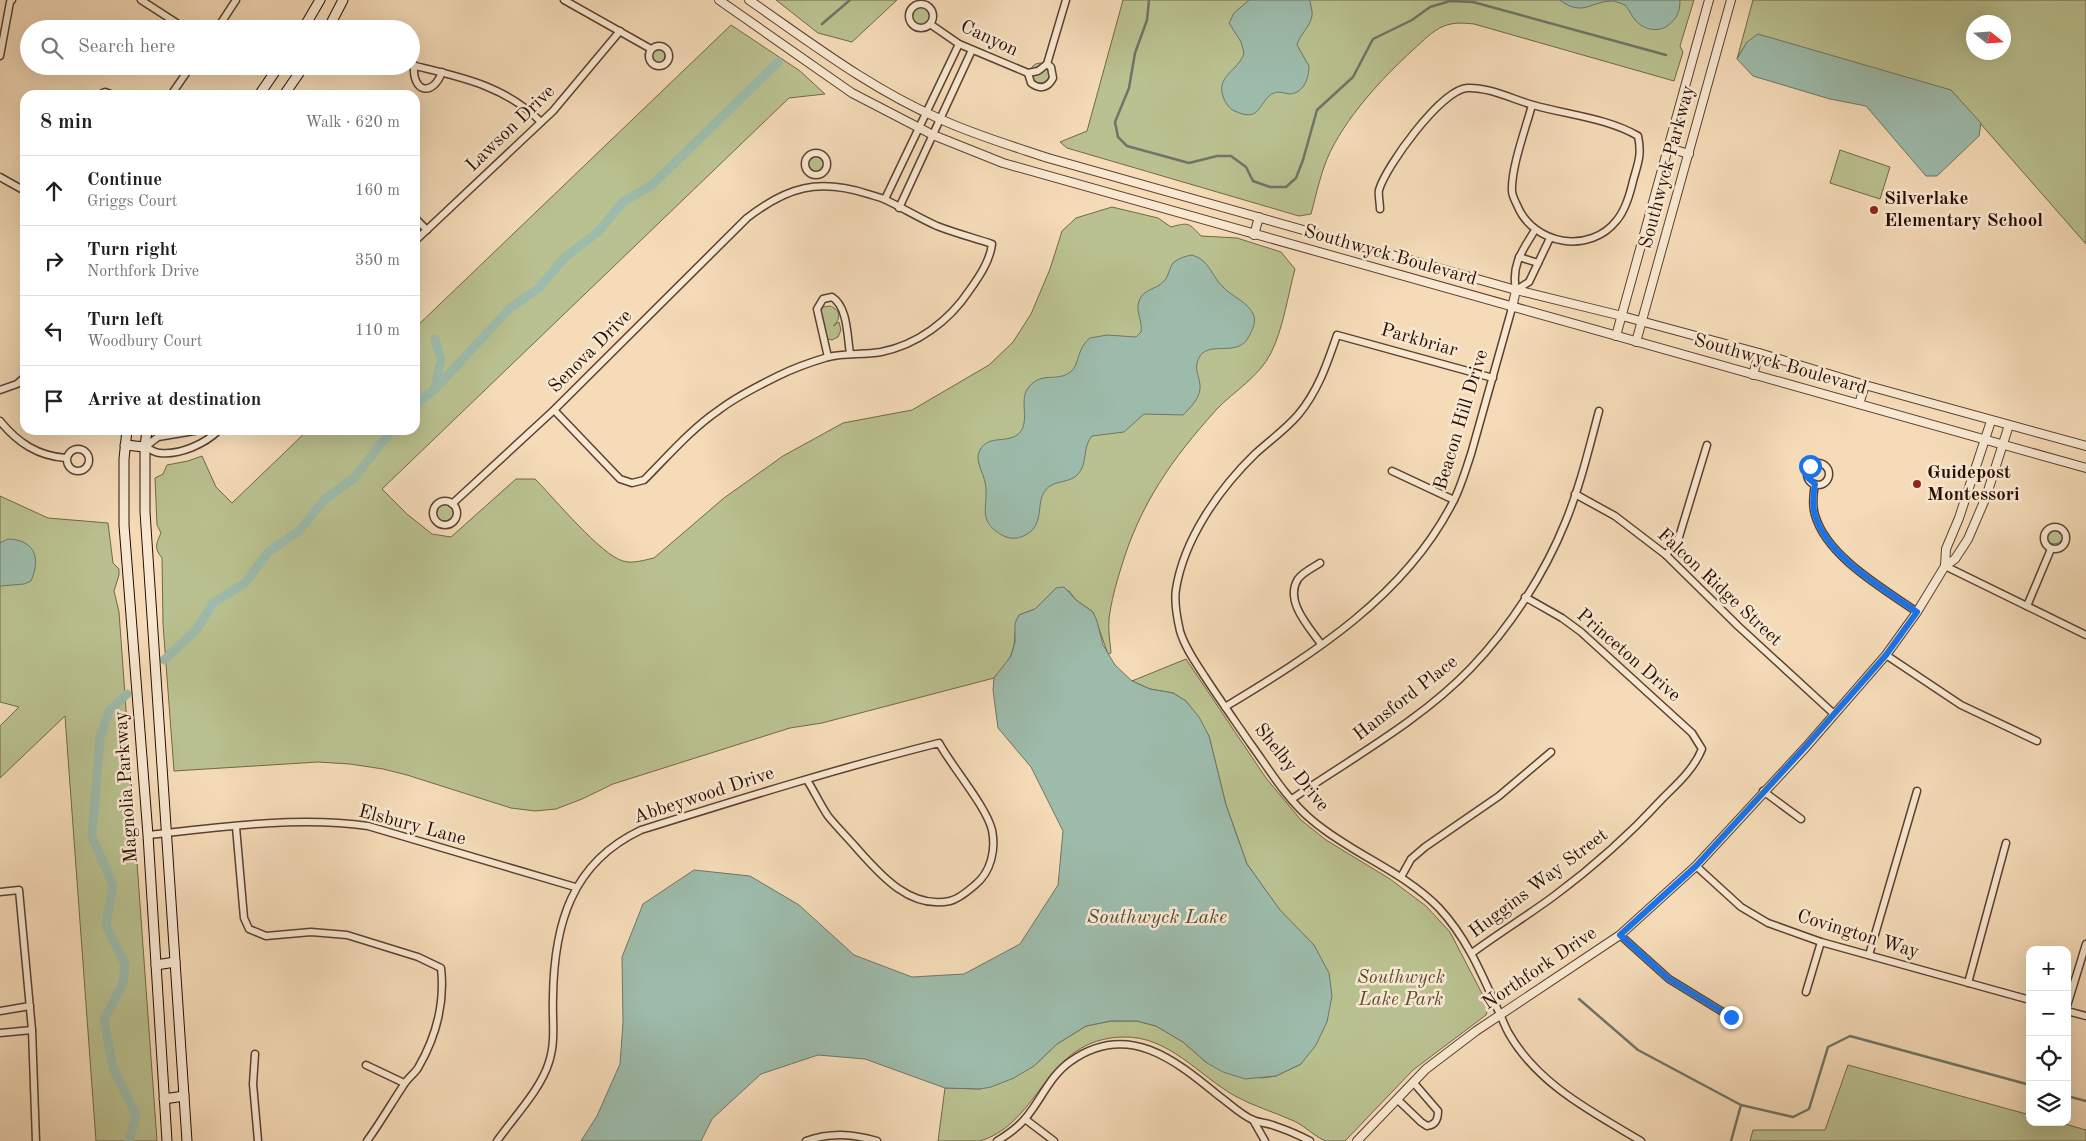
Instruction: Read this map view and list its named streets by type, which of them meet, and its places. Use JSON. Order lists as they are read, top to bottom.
{
  "streets": {
    "main road": ["Magnolia Parkway"],
    "street": [
      "Canyon",
      "Lawson Drive",
      "Southwyck Parkway",
      "Southwyck Boulevard",
      "Parkbriar",
      "Senova Drive",
      "Beacon Hill Drive",
      "Falcon Ridge Street",
      "Princeton Drive",
      "Hansford Place",
      "Shelby Drive",
      "Abbeywood Drive",
      "Elsbury Lane",
      "Huggins Way Street",
      "Covington Way",
      "Northfork Drive"
    ]
  },
  "crossings": [
    ["Southwyck Parkway", "Southwyck Boulevard"],
    ["Southwyck Boulevard", "Beacon Hill Drive"],
    ["Southwyck Boulevard", "Northfork Drive"],
    ["Parkbriar", "Beacon Hill Drive"],
    ["Parkbriar", "Shelby Drive"],
    ["Beacon Hill Drive", "Shelby Drive"],
    ["Falcon Ridge Street", "Hansford Place"],
    ["Falcon Ridge Street", "Northfork Drive"],
    ["Princeton Drive", "Hansford Place"],
    ["Princeton Drive", "Huggins Way Street"],
    ["Hansford Place", "Shelby Drive"],
    ["Shelby Drive", "Huggins Way Street"],
    ["Shelby Drive", "Northfork Drive"],
    ["Magnolia Parkway", "Elsbury Lane"],
    ["Abbeywood Drive", "Elsbury Lane"],
    ["Covington Way", "Northfork Drive"]
  ],
  "water": ["Southwyck Lake"],
  "parks": ["Southwyck Lake Park"],
  "places": ["Silverlake Elementary School", "Guidepost Montessori"],
  "north": "right",
  "page": {
    "search": "Search here",
    "heading": ["8 min", "Walk · 620 m"],
    "list": [
      ["Continue", "Griggs Court", "160 m"],
      ["Turn right", "Northfork Drive", "350 m"],
      ["Turn left", "Woodbury Court", "110 m"],
      "Arrive at destination"
    ],
    "map_buttons": ["+", "−"]
  }
}
